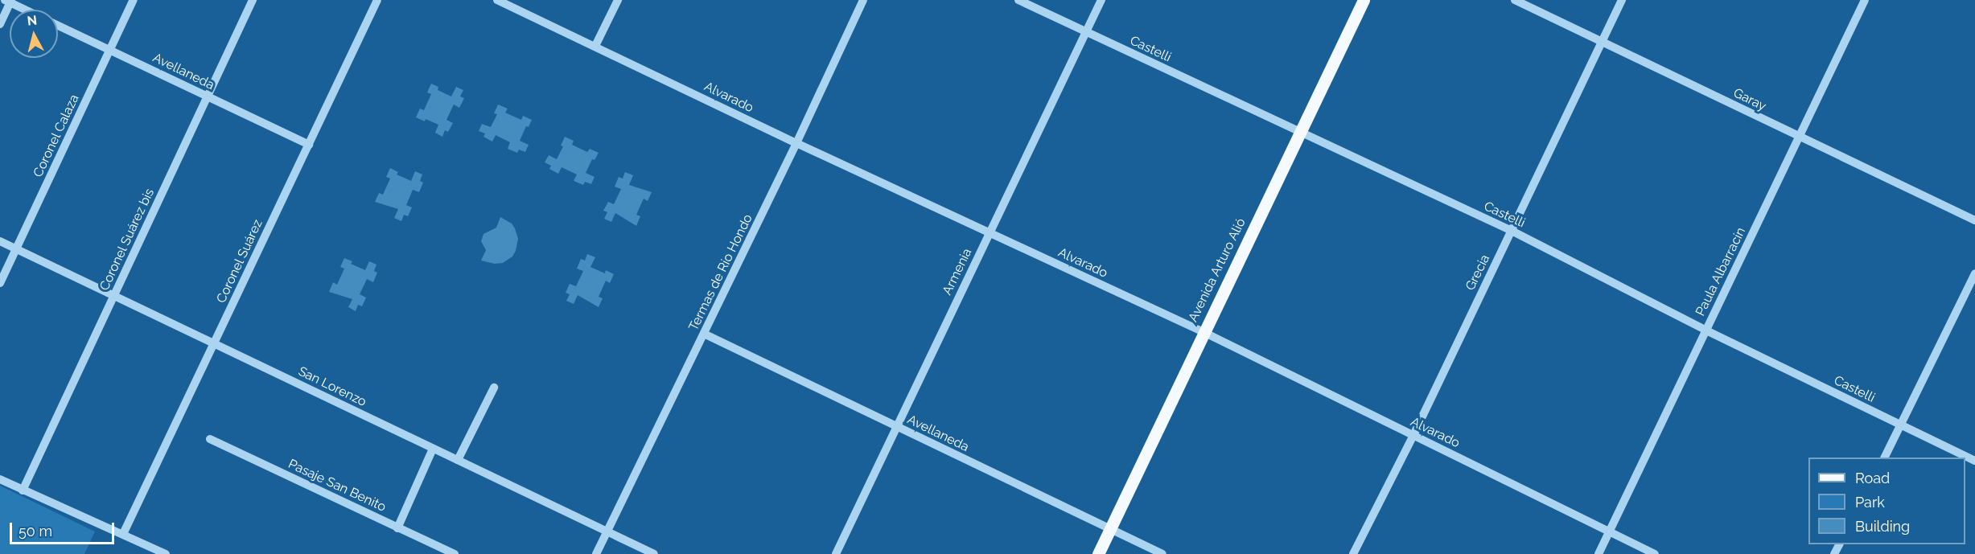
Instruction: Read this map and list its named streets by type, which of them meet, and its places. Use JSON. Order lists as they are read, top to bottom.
{
  "streets": {
    "main road": ["Avenida Arturo Alió"],
    "street": [
      "Castelli",
      "Avellaneda",
      "Alvarado",
      "Garay",
      "Coronel Calaza",
      "Coronel Suárez bis",
      "Coronel Suárez",
      "Armenia",
      "Paula Albarracín",
      "Termas de Río Hondo",
      "Grecia",
      "San Lorenzo",
      "Pasaje San Benito"
    ]
  },
  "crossings": [
    ["Castelli", "Avenida Arturo Alió"],
    ["Castelli", "Armenia"],
    ["Castelli", "Paula Albarracín"],
    ["Castelli", "Grecia"],
    ["Avellaneda", "Coronel Calaza"],
    ["Avellaneda", "Coronel Suárez bis"],
    ["Avellaneda", "Coronel Suárez"],
    ["Avellaneda", "Avenida Arturo Alió"],
    ["Avellaneda", "Armenia"],
    ["Avellaneda", "Termas de Río Hondo"],
    ["Alvarado", "Avenida Arturo Alió"],
    ["Alvarado", "Armenia"],
    ["Alvarado", "Paula Albarracín"],
    ["Alvarado", "Termas de Río Hondo"],
    ["Alvarado", "Grecia"],
    ["Garay", "Paula Albarracín"],
    ["Garay", "Grecia"],
    ["Coronel Calaza", "San Lorenzo"],
    ["Coronel Suárez bis", "San Lorenzo"],
    ["Coronel Suárez", "San Lorenzo"],
    ["Termas de Río Hondo", "San Lorenzo"]
  ],
  "legend": ["Road", "Park", "Building"],
  "scale_bar": "50 m",
  "north": "top"
}
